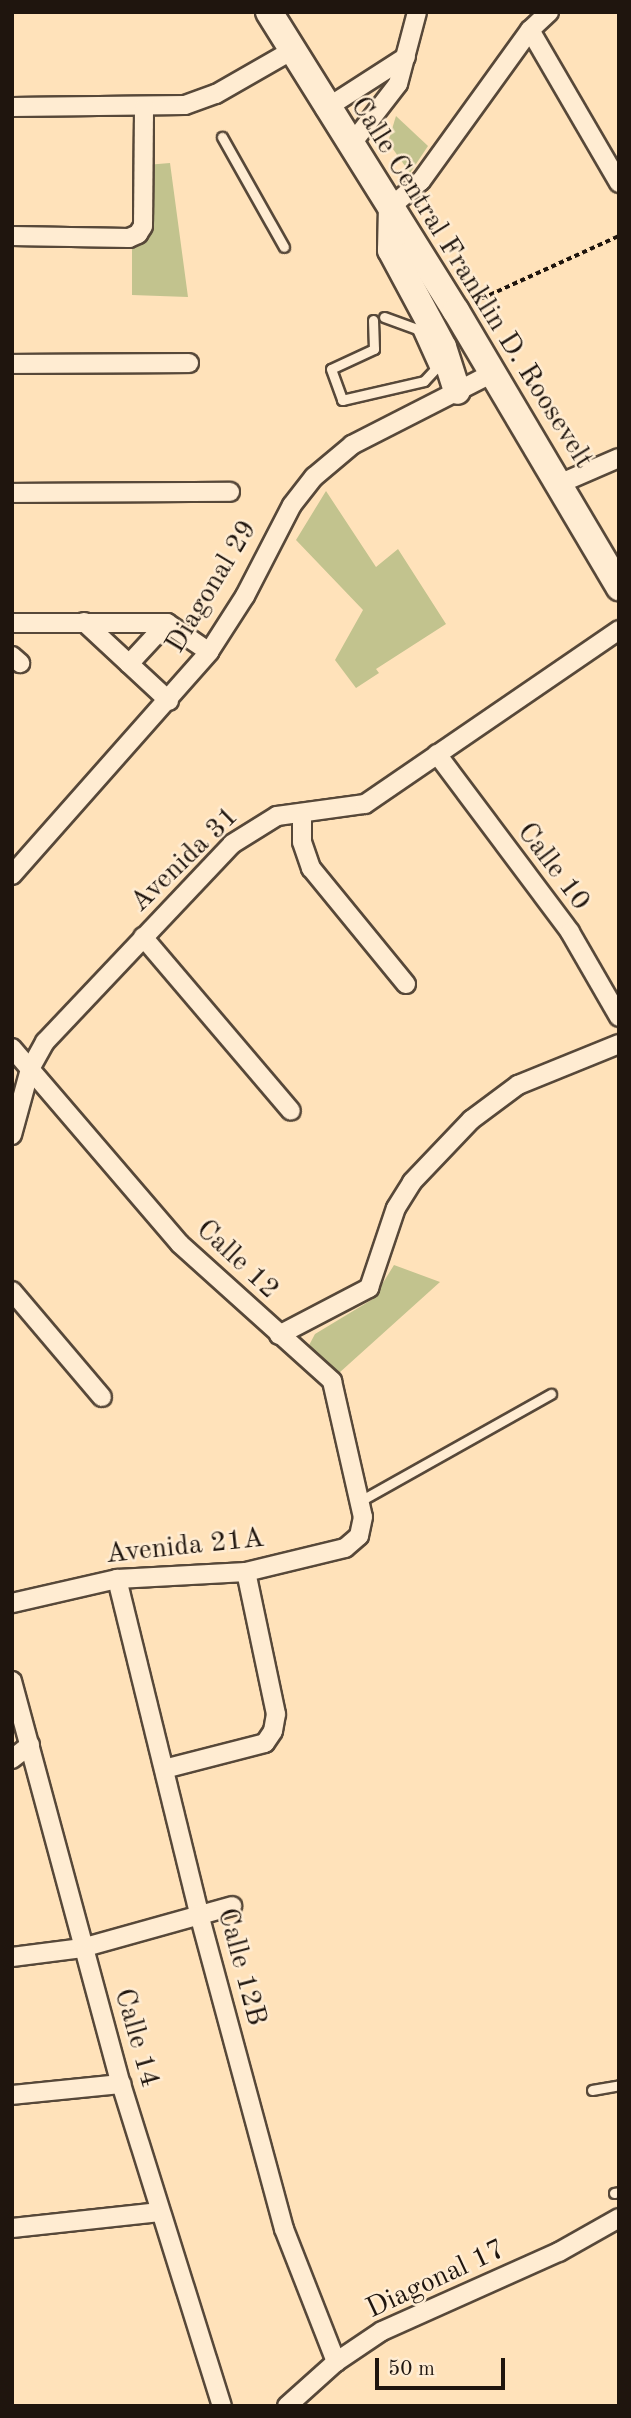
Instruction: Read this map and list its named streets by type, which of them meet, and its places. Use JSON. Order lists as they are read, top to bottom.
{
  "streets": {
    "main road": ["Calle Central Franklin D. Roosevelt"],
    "street": [
      "Diagonal 29",
      "Avenida 31",
      "Calle 10",
      "Calle 12",
      "Avenida 21A",
      "Calle 12B",
      "Calle 14",
      "Diagonal 17"
    ]
  },
  "crossings": [
    ["Calle Central Franklin D. Roosevelt", "Diagonal 29"],
    ["Avenida 31", "Calle 10"],
    ["Avenida 31", "Calle 12"],
    ["Calle 12", "Avenida 21A"],
    ["Avenida 21A", "Calle 12B"],
    ["Calle 12B", "Diagonal 17"]
  ],
  "scale_bar": "50 m"
}
